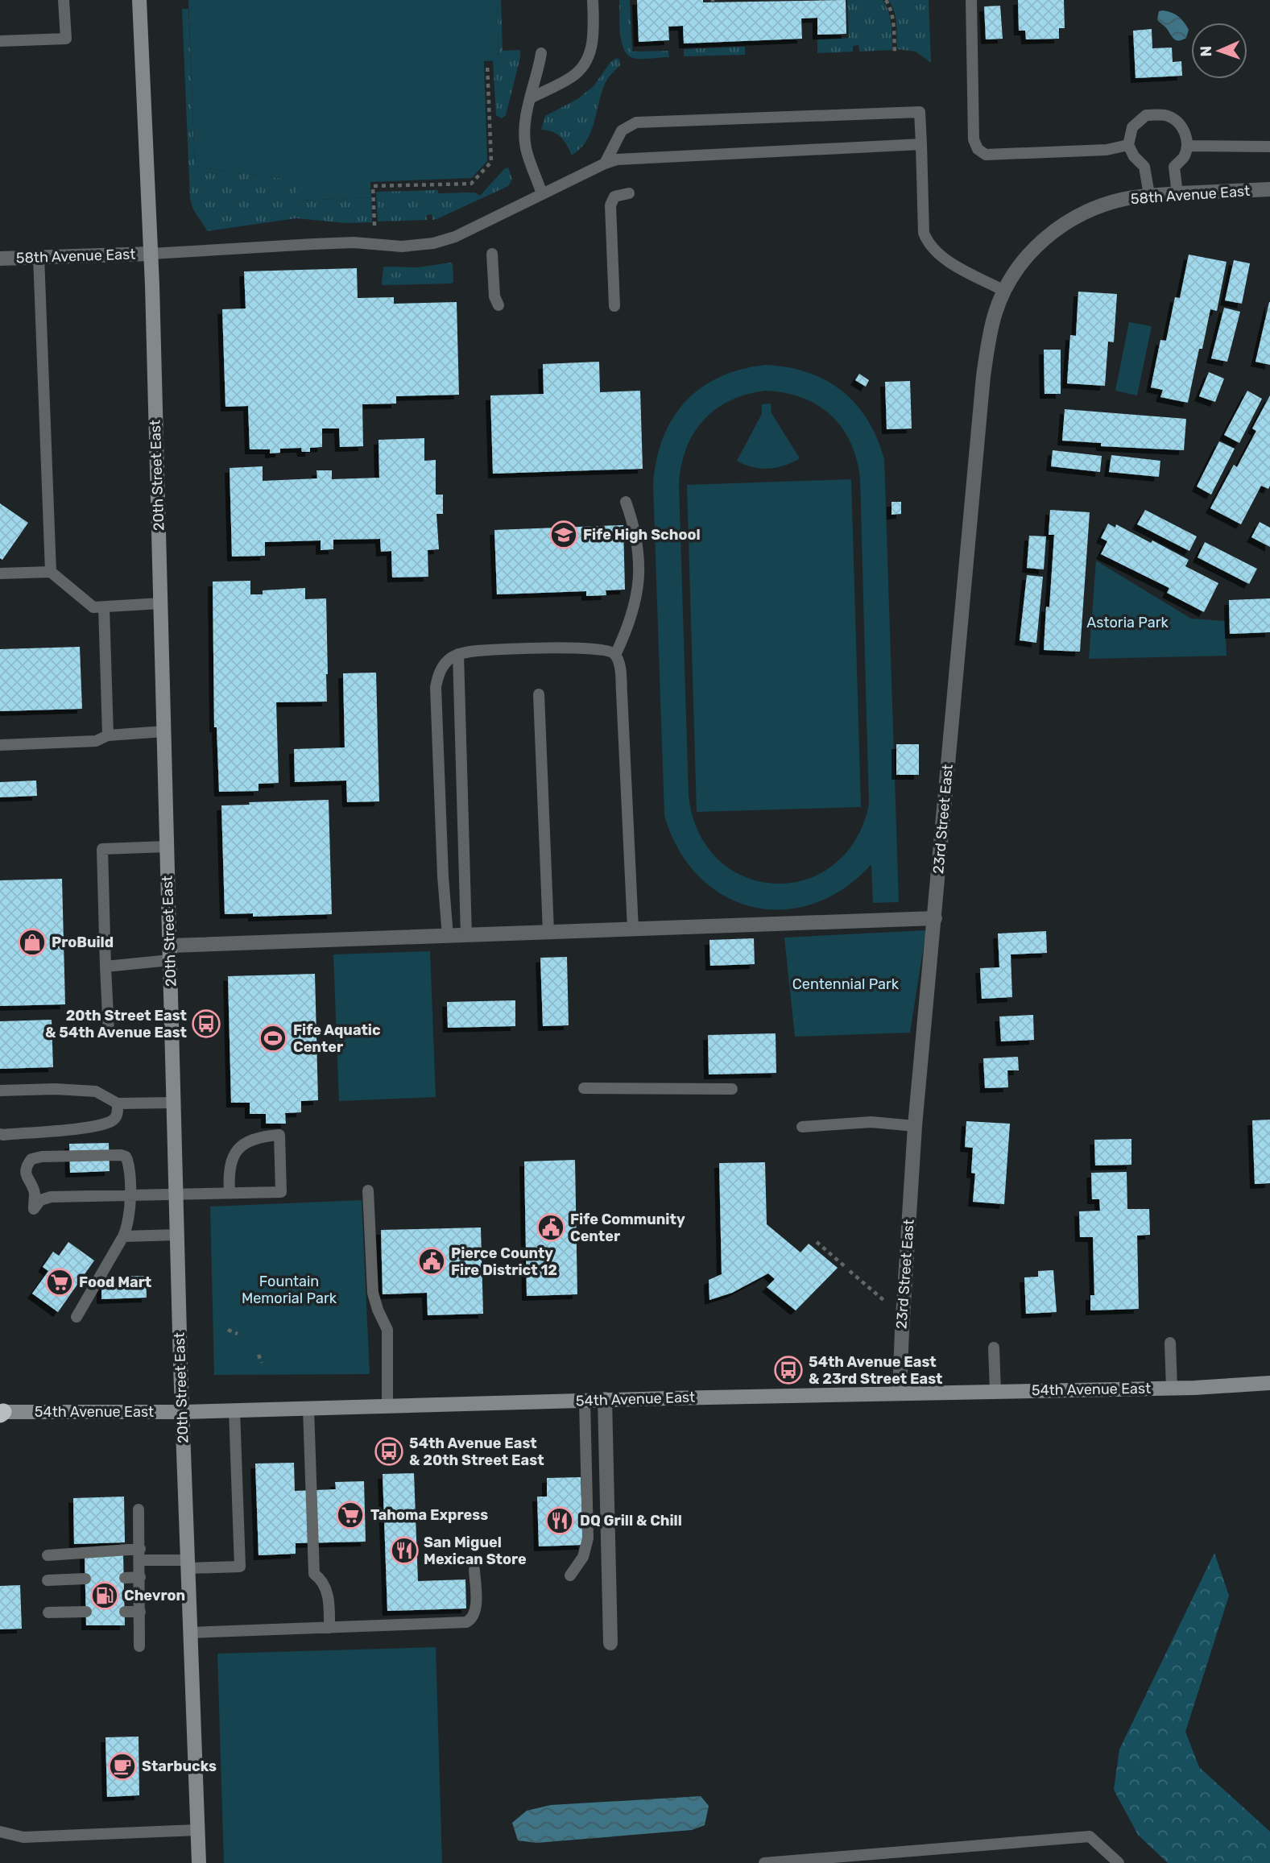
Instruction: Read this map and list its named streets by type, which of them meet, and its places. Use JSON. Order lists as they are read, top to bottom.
{
  "streets": {
    "main road": ["20th Street East", "54th Avenue East"],
    "street": ["58th Avenue East", "23rd Street East"]
  },
  "crossings": [
    ["58th Avenue East", "20th Street East"],
    ["58th Avenue East", "23rd Street East"],
    ["20th Street East", "54th Avenue East"],
    ["23rd Street East", "54th Avenue East"]
  ],
  "parks": ["Astoria Park", "Centennial Park", "Fountain Memorial Park"],
  "places": {
    "school or university": ["Fife High School"],
    "shop": ["ProBuild"],
    "bus stop": ["20th Street East & 54th Avenue East", "54th Avenue East & 23rd Street East", "54th Avenue East & 20th Street East"],
    "sports": ["Fife Aquatic Center"],
    "public building": ["Fife Community Center", "Pierce County Fire District 12"],
    "supermarket": ["Food Mart", "Tahoma Express"],
    "restaurant": ["DQ Grill & Chill", "San Miguel Mexican Store"],
    "fuel station": ["Chevron"],
    "cafe": ["Starbucks"]
  },
  "north": "left"
}
